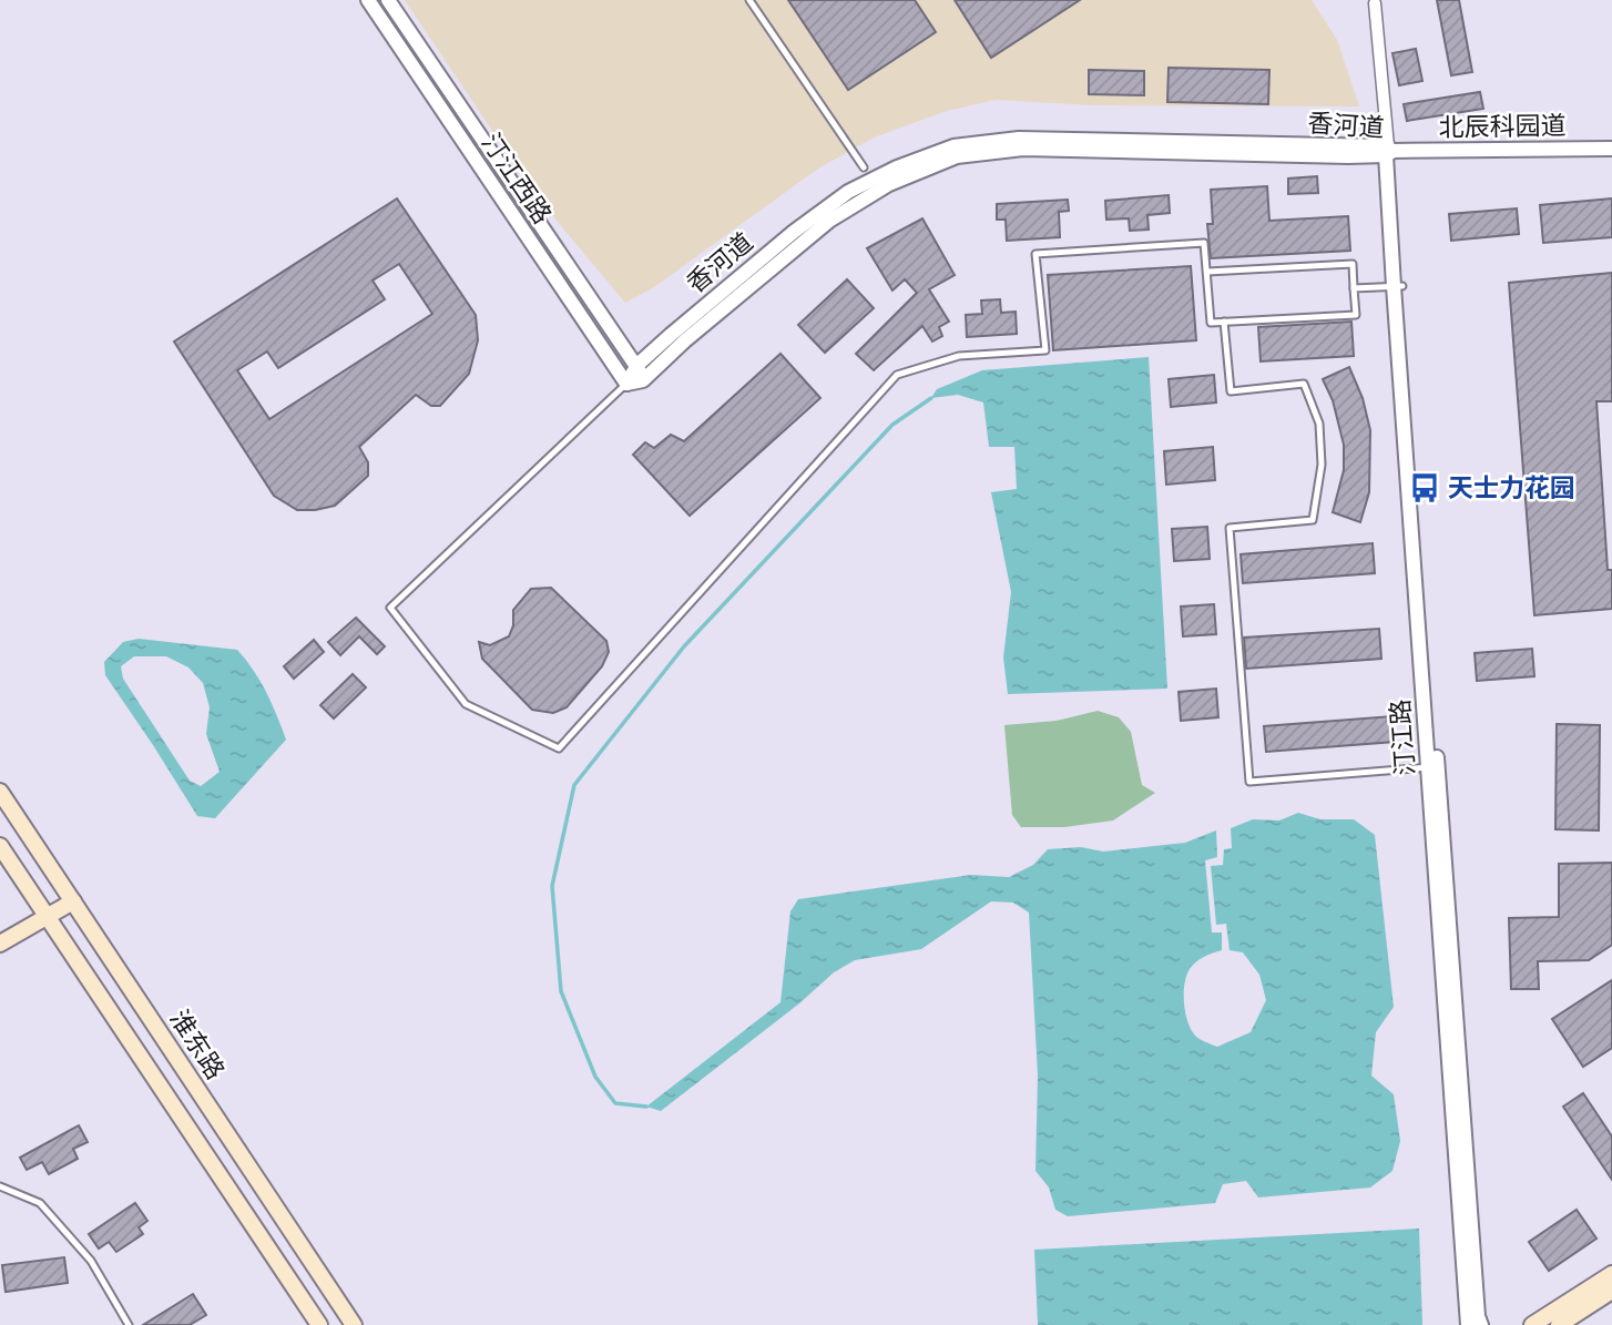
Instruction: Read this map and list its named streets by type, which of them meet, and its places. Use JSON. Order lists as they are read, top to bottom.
{
  "streets": {
    "main road": ["淮东路"],
    "street": [
      "香河道",
      "北辰科园道",
      "汀江西路",
      "汀江路"
    ]
  },
  "crossings": [
    ["香河道", "北辰科园道"],
    ["香河道", "汀江西路"],
    ["香河道", "汀江路"],
    ["北辰科园道", "汀江路"]
  ],
  "places": {
    "bus stop": ["天士力花园"]
  }
}
